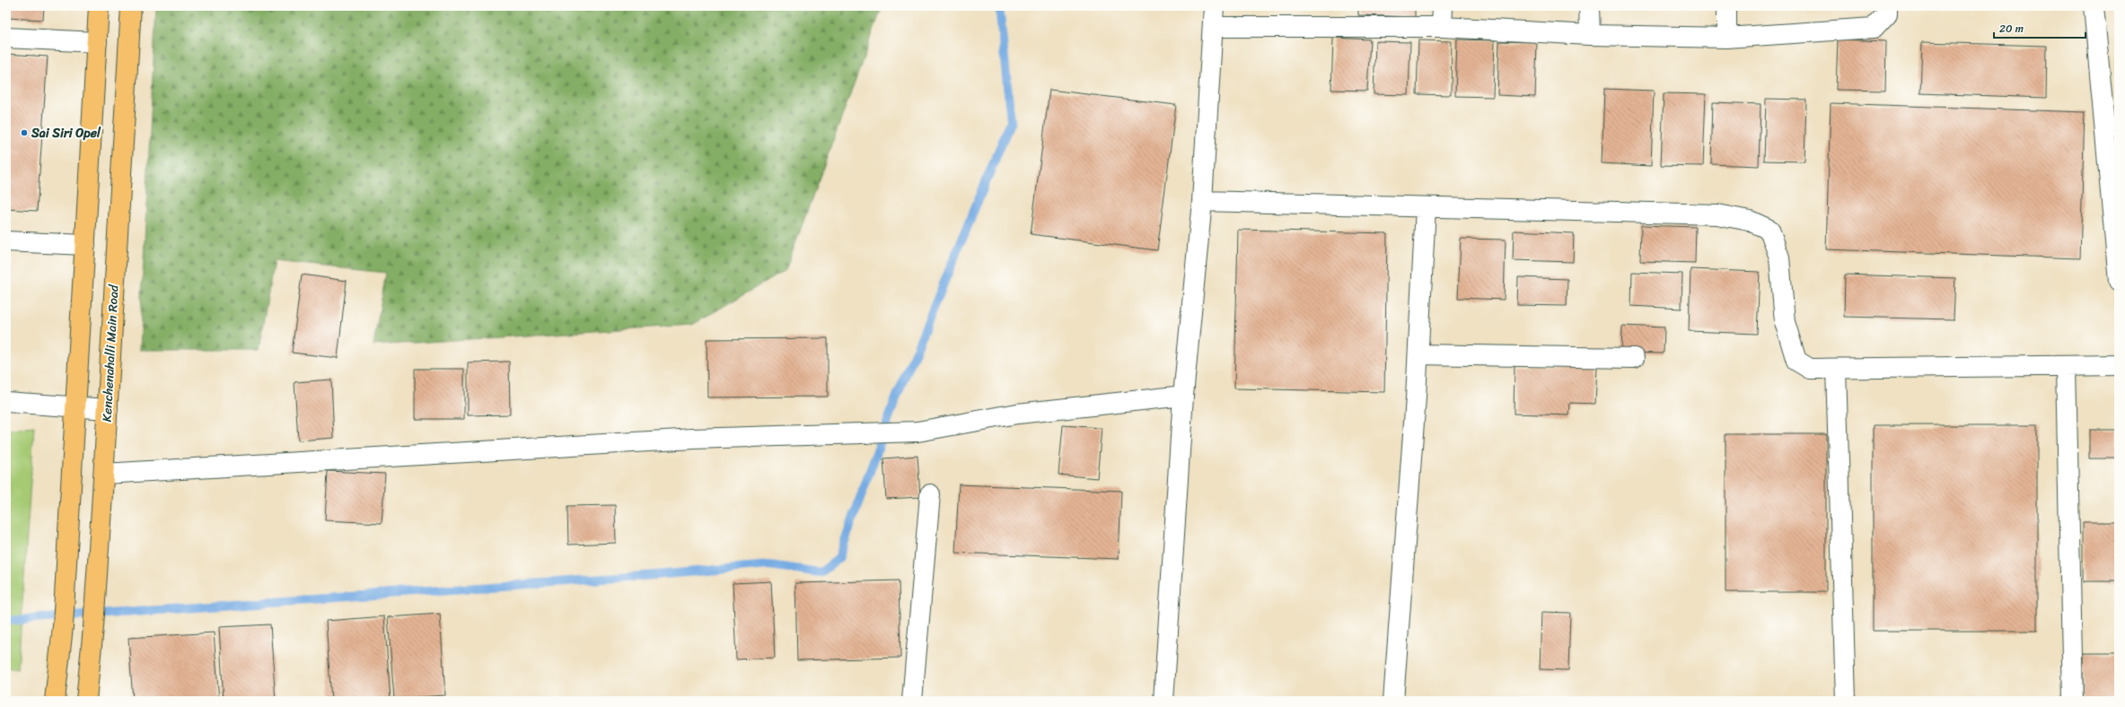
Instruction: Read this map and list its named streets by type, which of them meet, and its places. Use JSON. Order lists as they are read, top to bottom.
{
  "streets": {
    "main road": ["Kenchenahalli Main Road"]
  },
  "places": ["Sai Siri Opel"],
  "scale_bar": "20 m"
}
